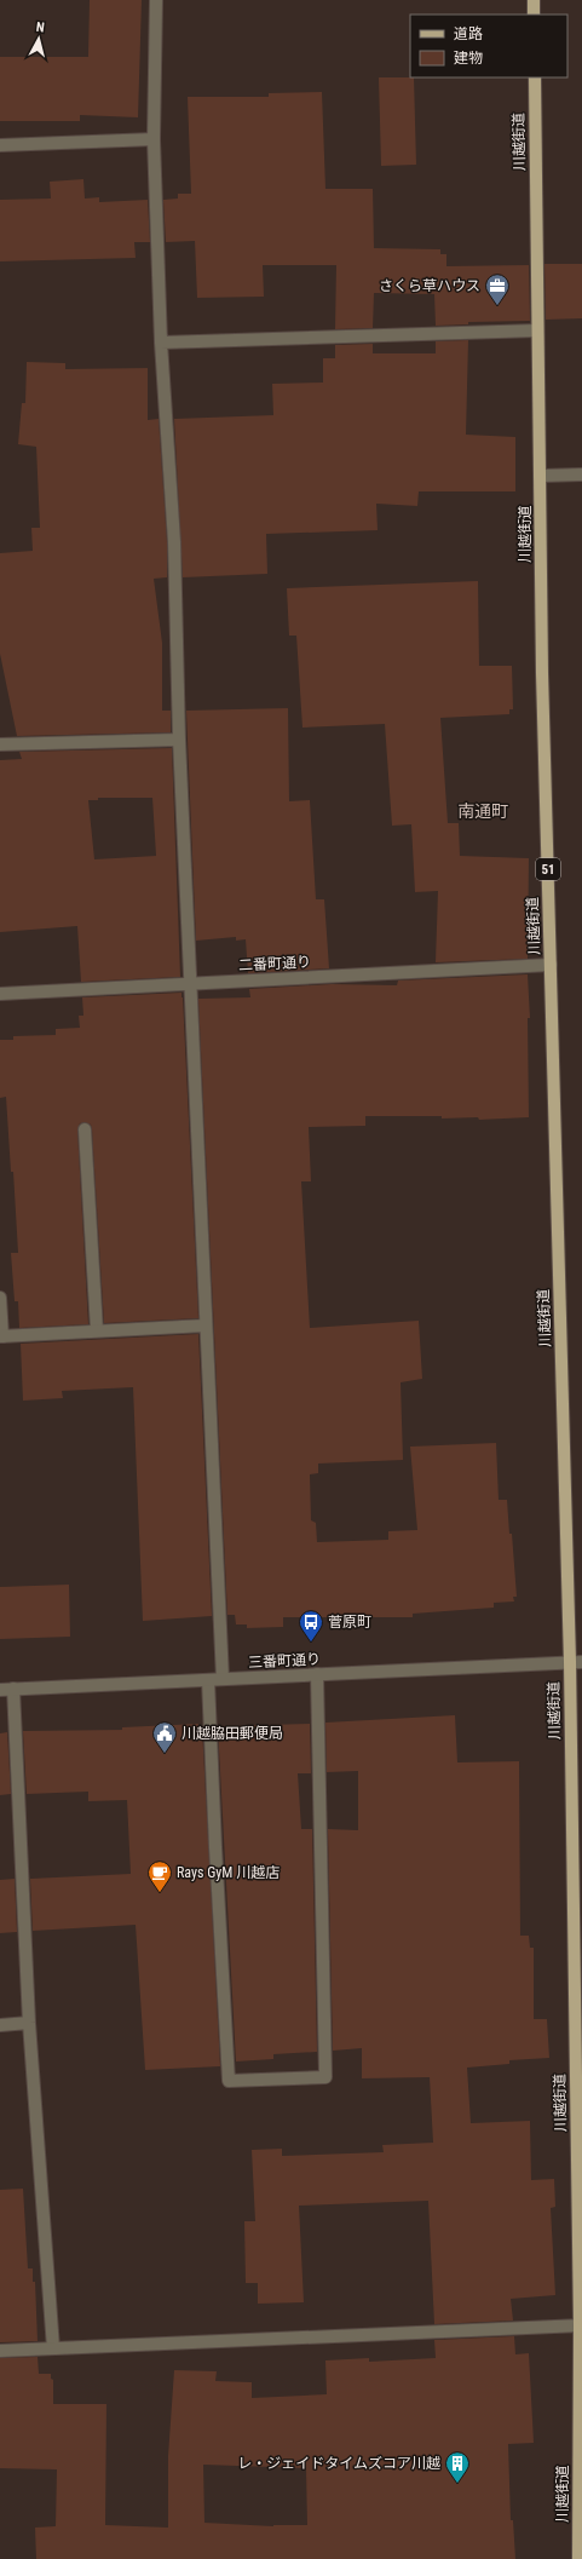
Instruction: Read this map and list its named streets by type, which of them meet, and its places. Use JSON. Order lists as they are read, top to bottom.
{
  "streets": {
    "main road": ["川越街道", "51"],
    "street": ["二番町通り", "三番町通り"]
  },
  "crossings": [
    ["川越街道", "二番町通り"],
    ["川越街道", "三番町通り"]
  ],
  "districts": ["南通町"],
  "places": {
    "office": ["さくら草ハウス"],
    "bus stop": ["菅原町"],
    "public building": ["川越脇田郵便局"],
    "cafe": ["Rays GyM 川越店"],
    "building": ["レ・ジェイドタイムズコア川越"]
  },
  "legend": ["道路", "建物"],
  "north": "top"
}
